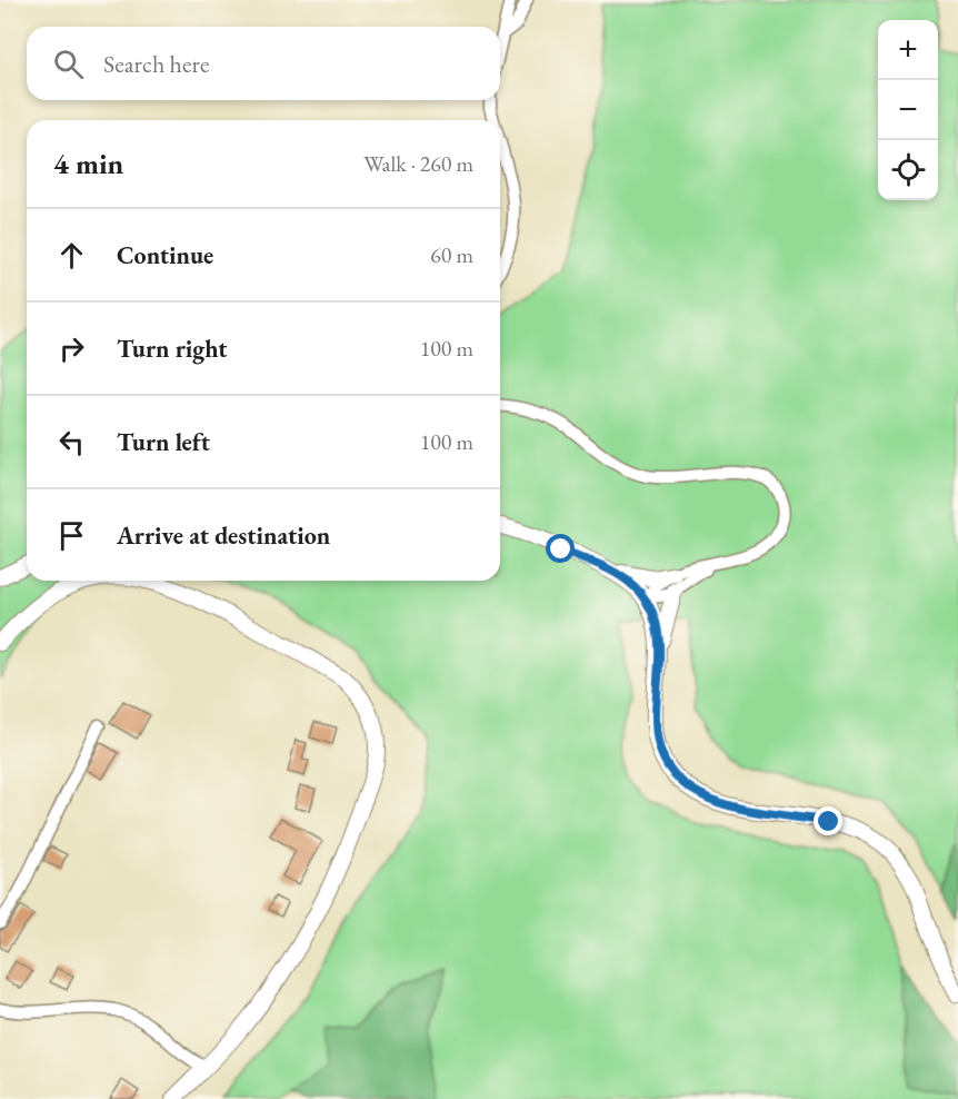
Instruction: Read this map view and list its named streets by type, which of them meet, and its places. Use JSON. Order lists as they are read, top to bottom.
{
  "page": {
    "map_buttons": ["+", "−"],
    "search": "Search here",
    "heading": ["4 min", "Walk · 260 m"],
    "list": [
      ["Continue", "60 m"],
      ["Turn right", "100 m"],
      ["Turn left", "100 m"],
      "Arrive at destination"
    ]
  }
}
